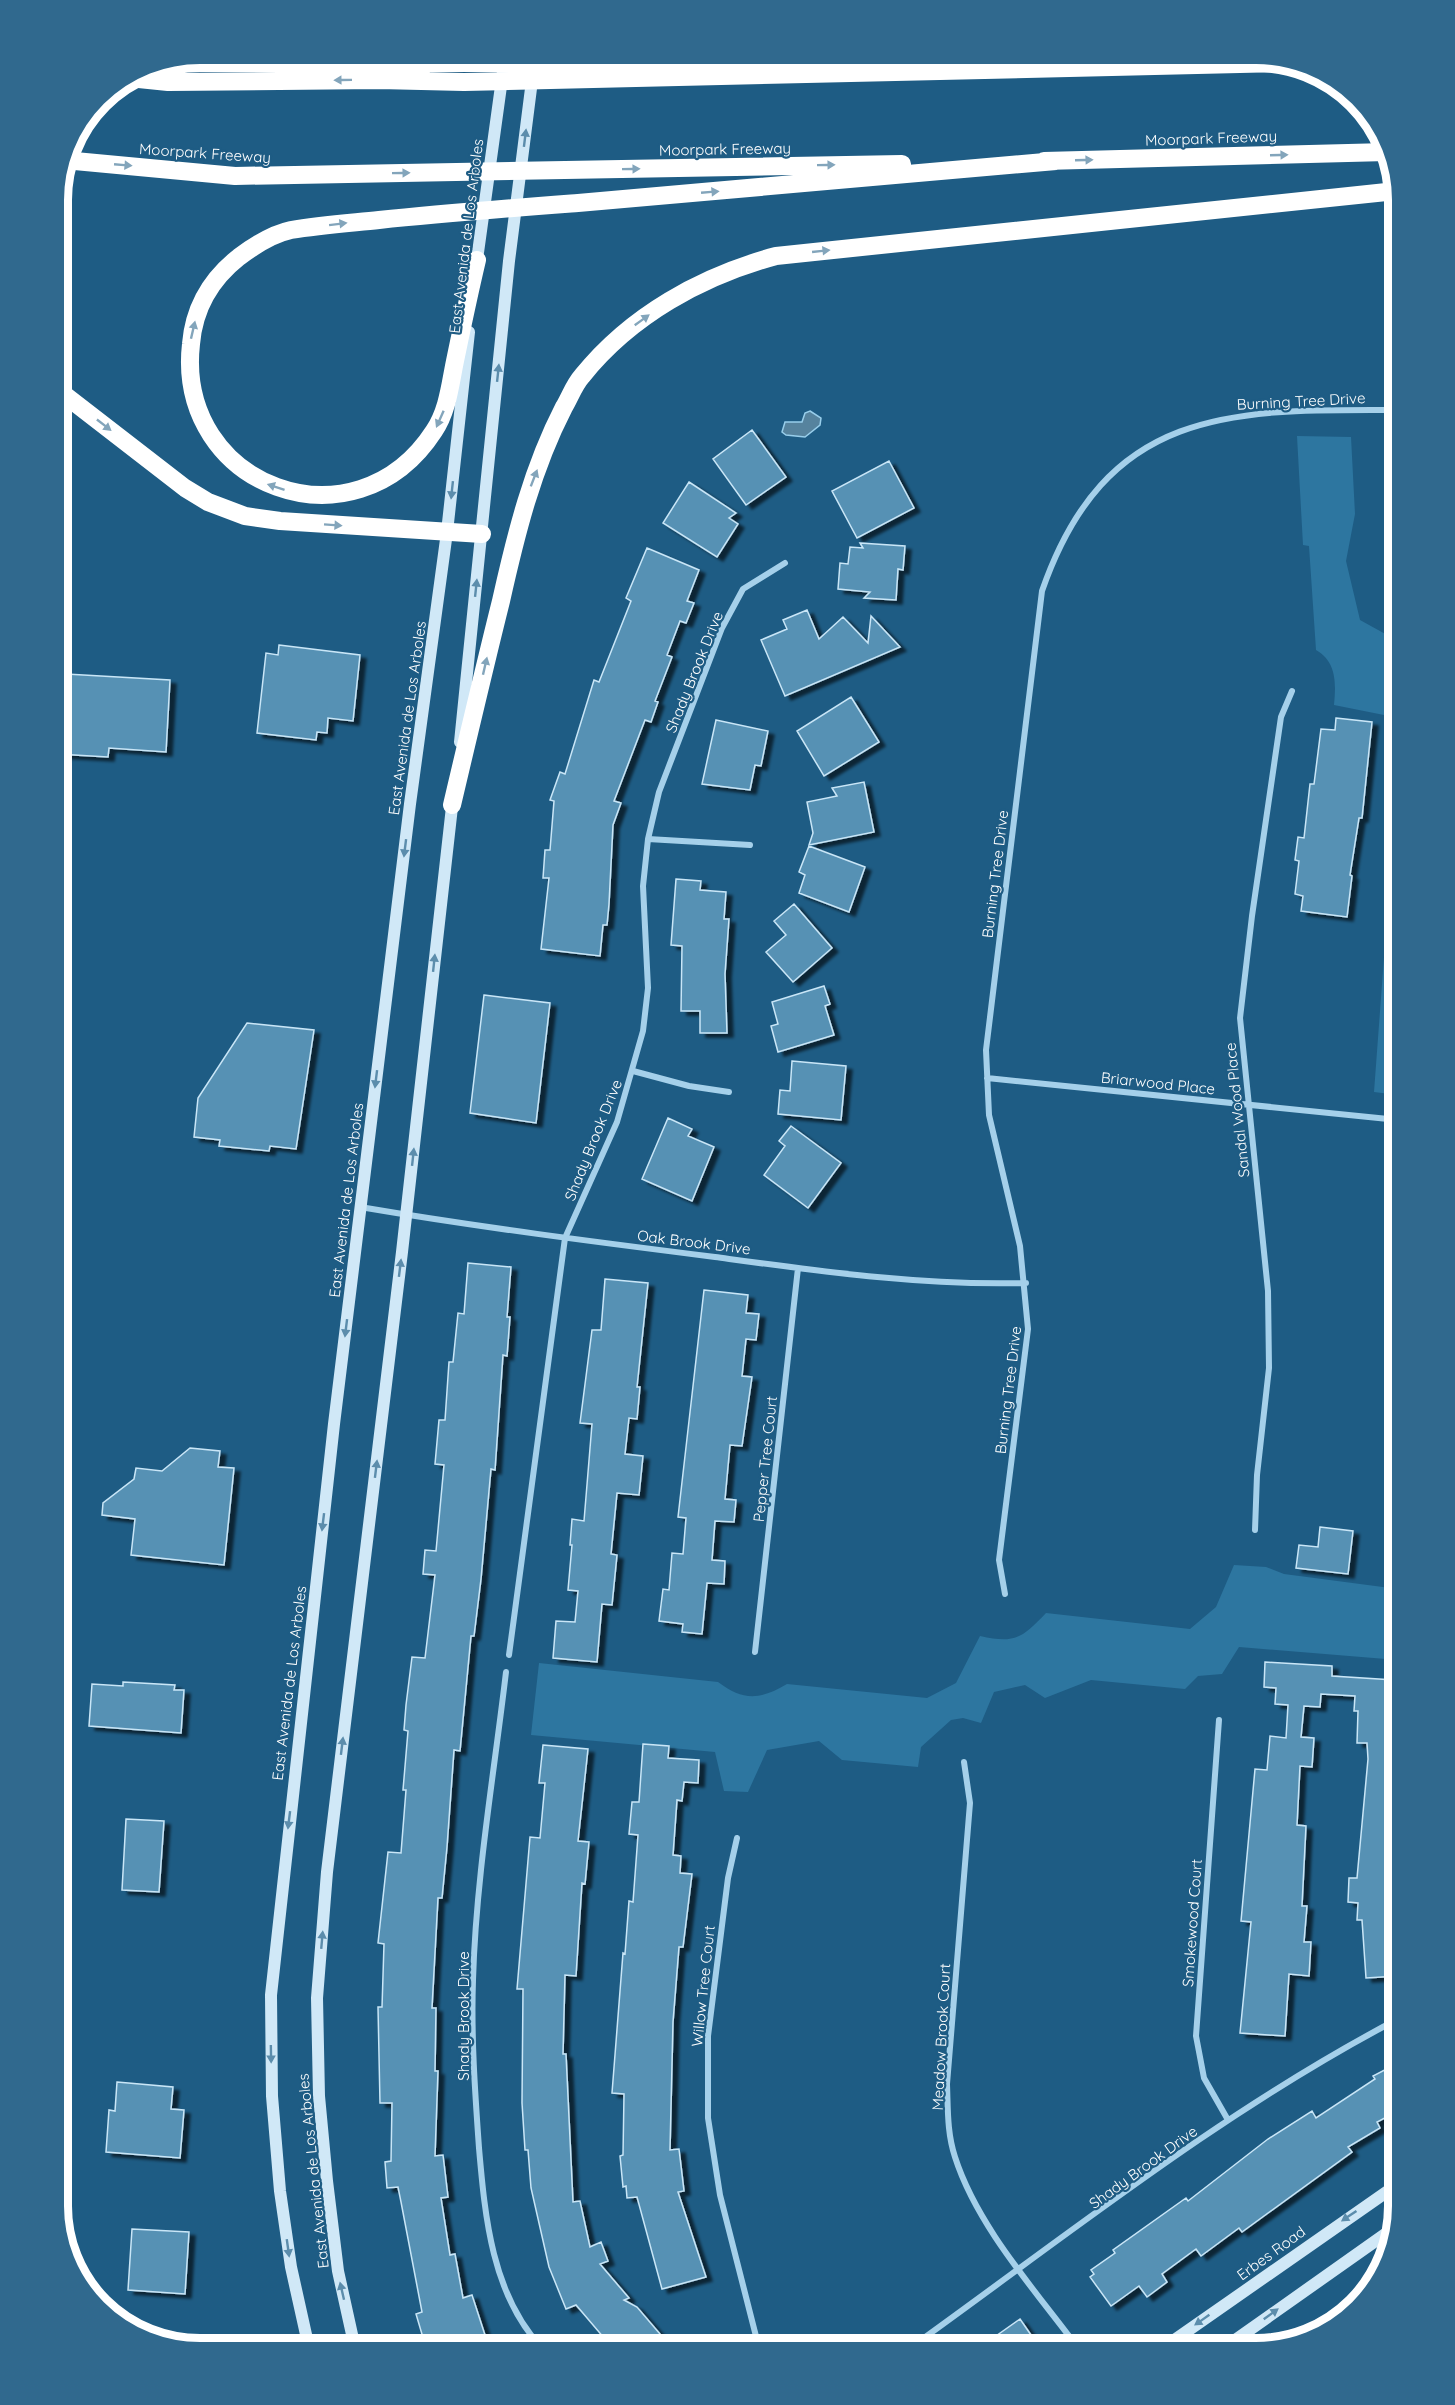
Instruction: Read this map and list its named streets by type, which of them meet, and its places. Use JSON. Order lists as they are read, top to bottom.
{
  "streets": {
    "highway": ["Moorpark Freeway"],
    "main road": ["East Avenida de Los Arboles", "Erbes Road"],
    "street": [
      "Burning Tree Drive",
      "Shady Brook Drive",
      "Briarwood Place",
      "Sandal Wood Place",
      "Oak Brook Drive",
      "Pepper Tree Court",
      "Smokewood Court",
      "Willow Tree Court",
      "Meadow Brook Court"
    ]
  },
  "crossings": [
    ["East Avenida de Los Arboles", "Oak Brook Drive"],
    ["Burning Tree Drive", "Briarwood Place"],
    ["Burning Tree Drive", "Oak Brook Drive"],
    ["Shady Brook Drive", "Oak Brook Drive"],
    ["Shady Brook Drive", "Smokewood Court"],
    ["Shady Brook Drive", "Meadow Brook Court"],
    ["Briarwood Place", "Sandal Wood Place"],
    ["Oak Brook Drive", "Pepper Tree Court"]
  ]
}
